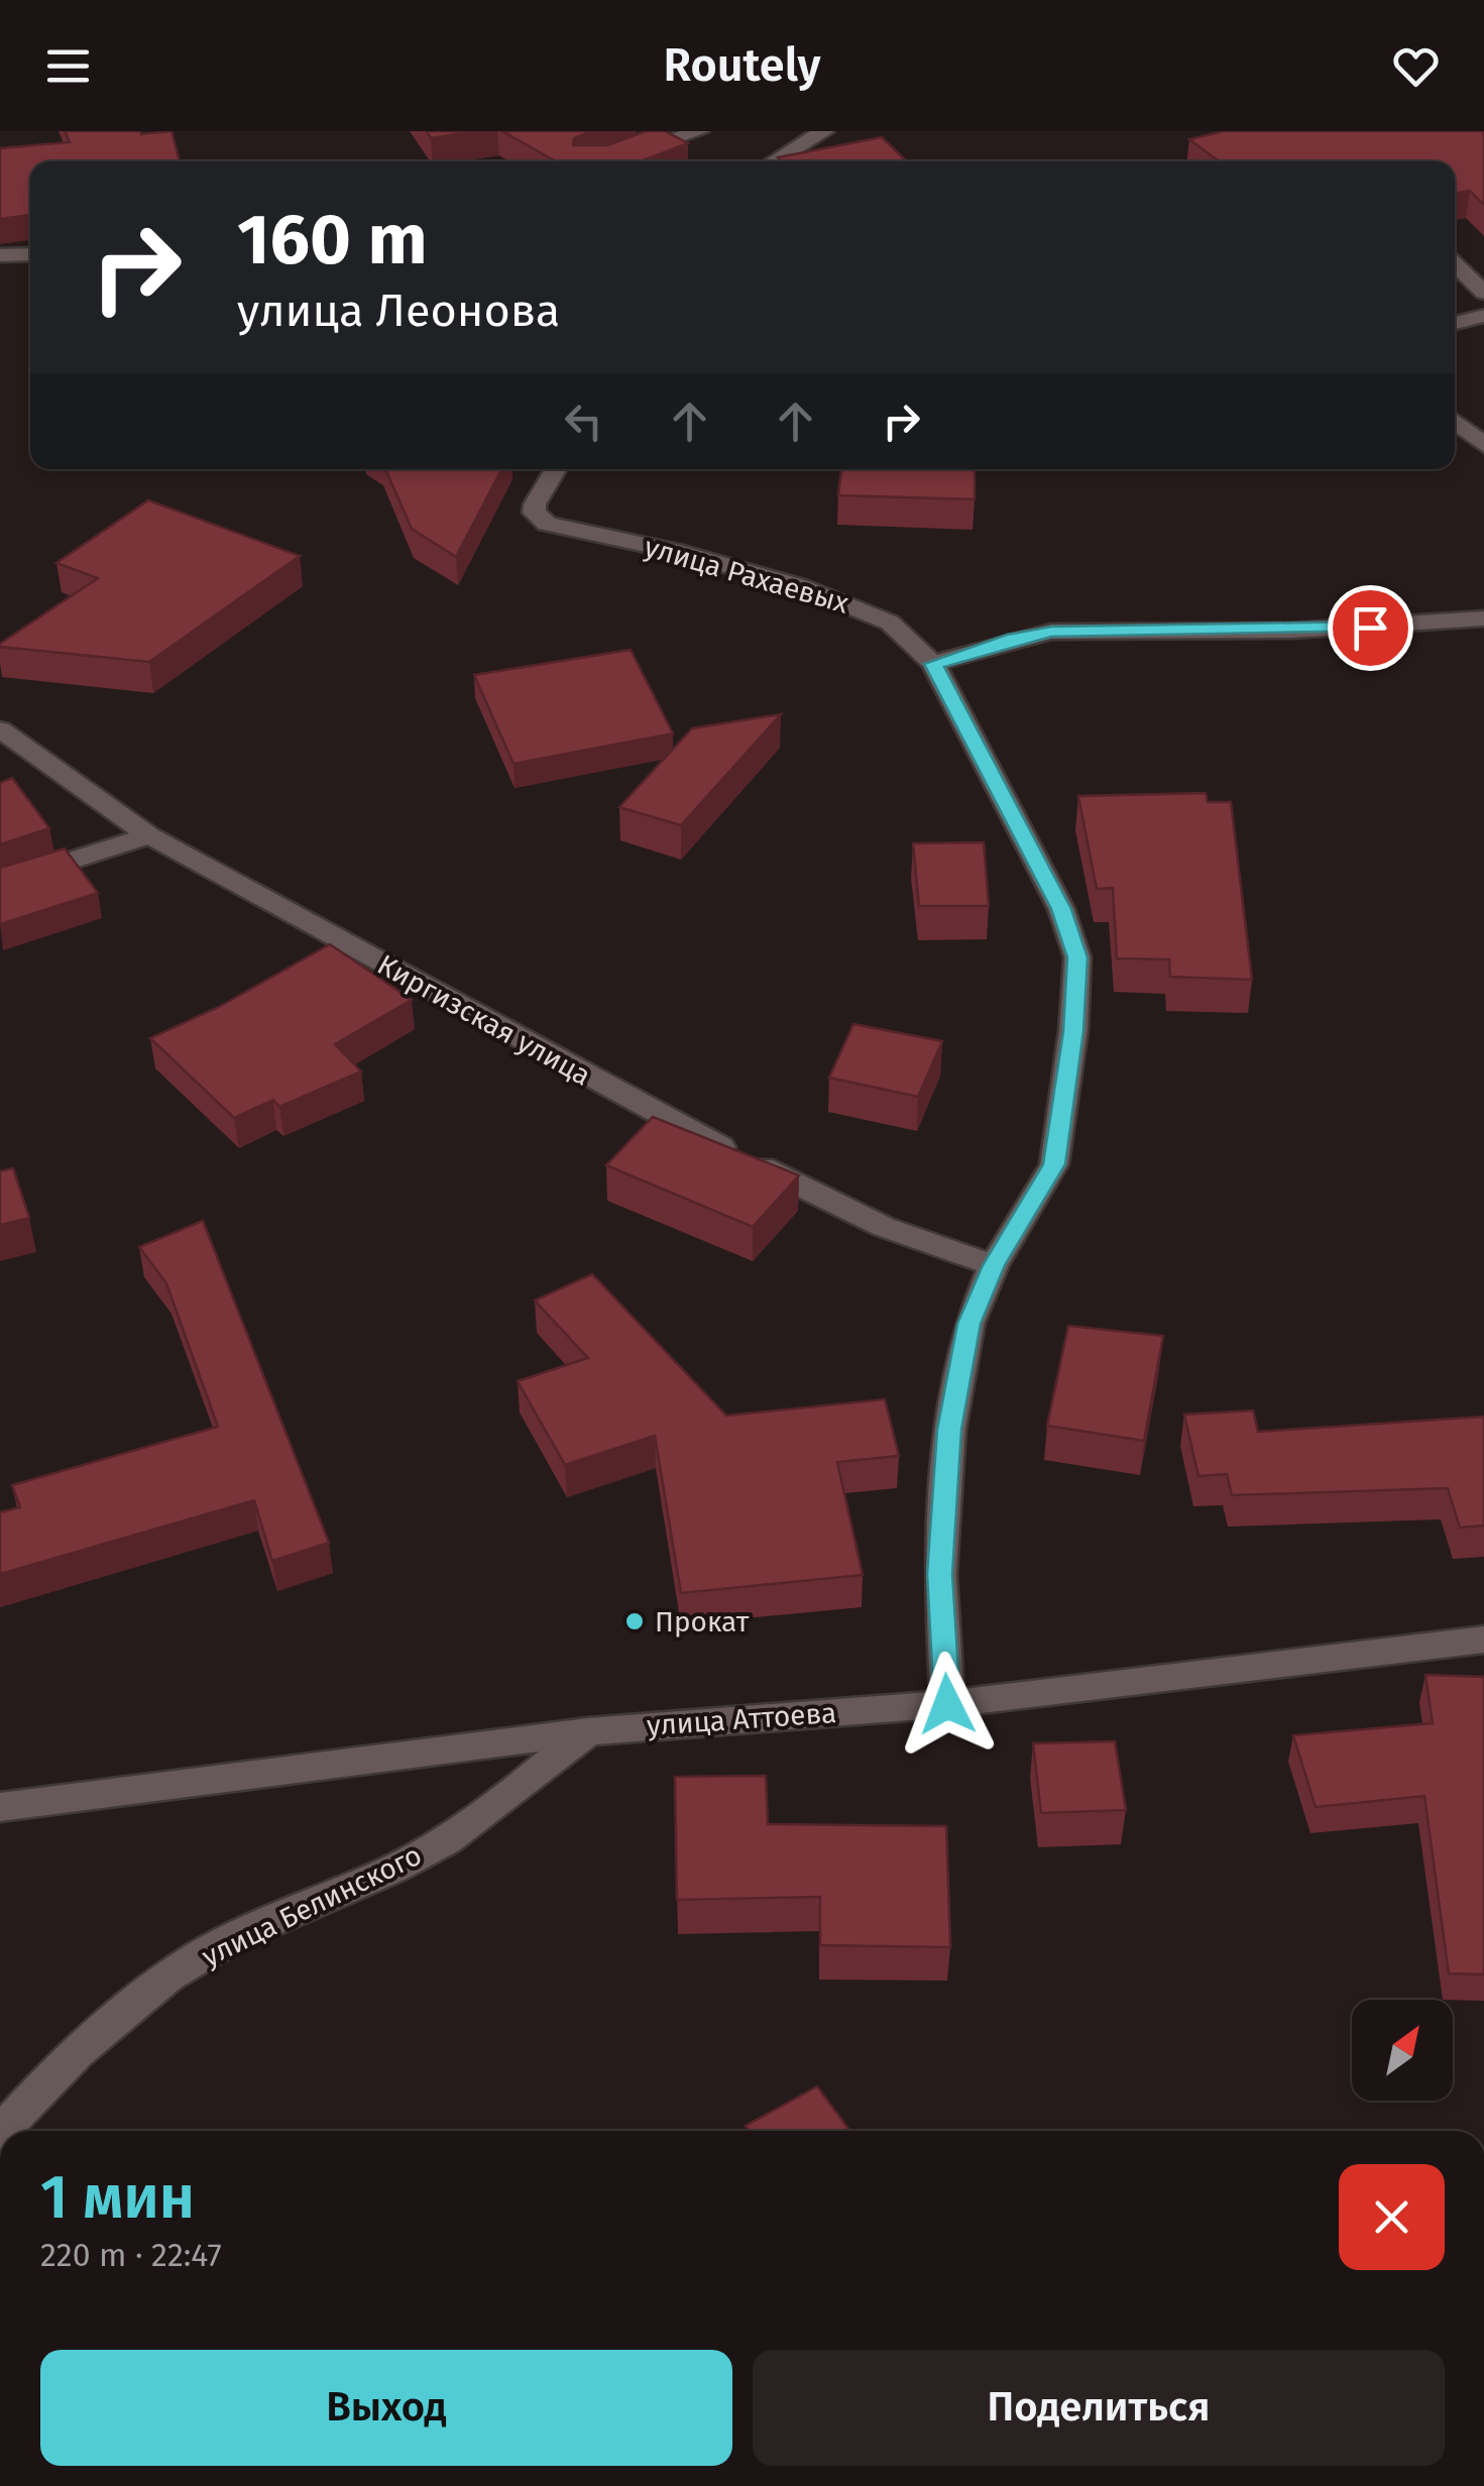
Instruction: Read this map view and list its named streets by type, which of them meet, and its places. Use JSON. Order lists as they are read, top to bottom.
{
  "streets": {
    "street": [
      "улица Рахаевых",
      "Киргизская улица",
      "улица Аттоева",
      "улица Белинского"
    ]
  },
  "crossings": [
    ["улица Рахаевых", "Киргизская улица"],
    ["улица Рахаевых", "улица Аттоева"],
    ["улица Аттоева", "улица Белинского"]
  ],
  "places": ["Прокат"],
  "north": "top right",
  "page": {
    "header": "Routely",
    "turn": ["160 m", "улица Леонова"],
    "heading": ["1 мин", "220 m · 22:47"],
    "buttons": ["Выход", "Поделиться"]
  }
}
